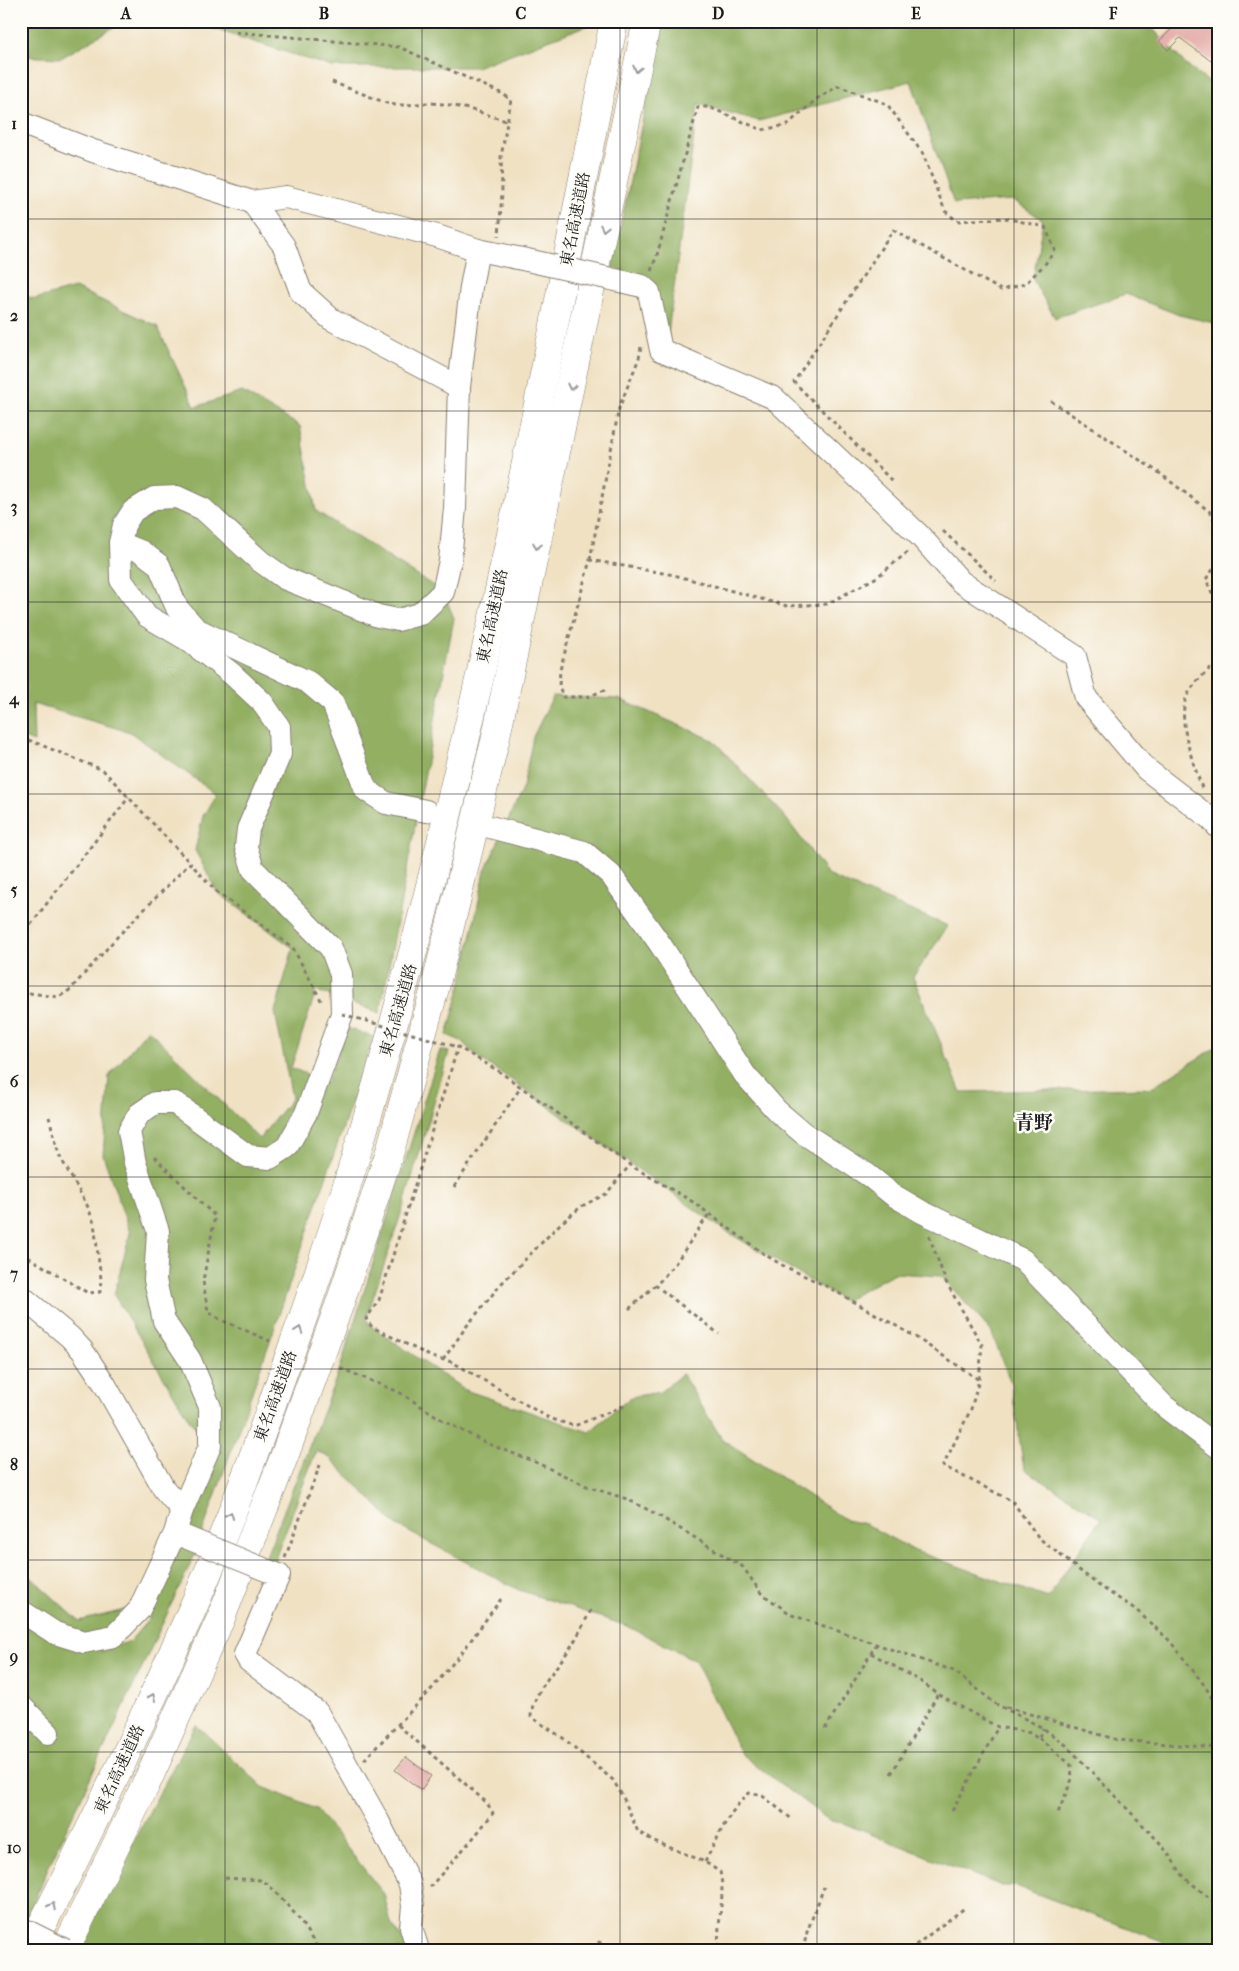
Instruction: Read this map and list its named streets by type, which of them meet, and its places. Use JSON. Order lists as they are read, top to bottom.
{
  "streets": {
    "highway": ["東名高速道路"]
  },
  "districts": ["青野"],
  "grid": {
    "columns": [
      "A",
      "B",
      "C",
      "D",
      "E",
      "F"
    ],
    "rows": [
      "1",
      "2",
      "3",
      "4",
      "5",
      "6",
      "7",
      "8",
      "9",
      "10"
    ]
  }
}
